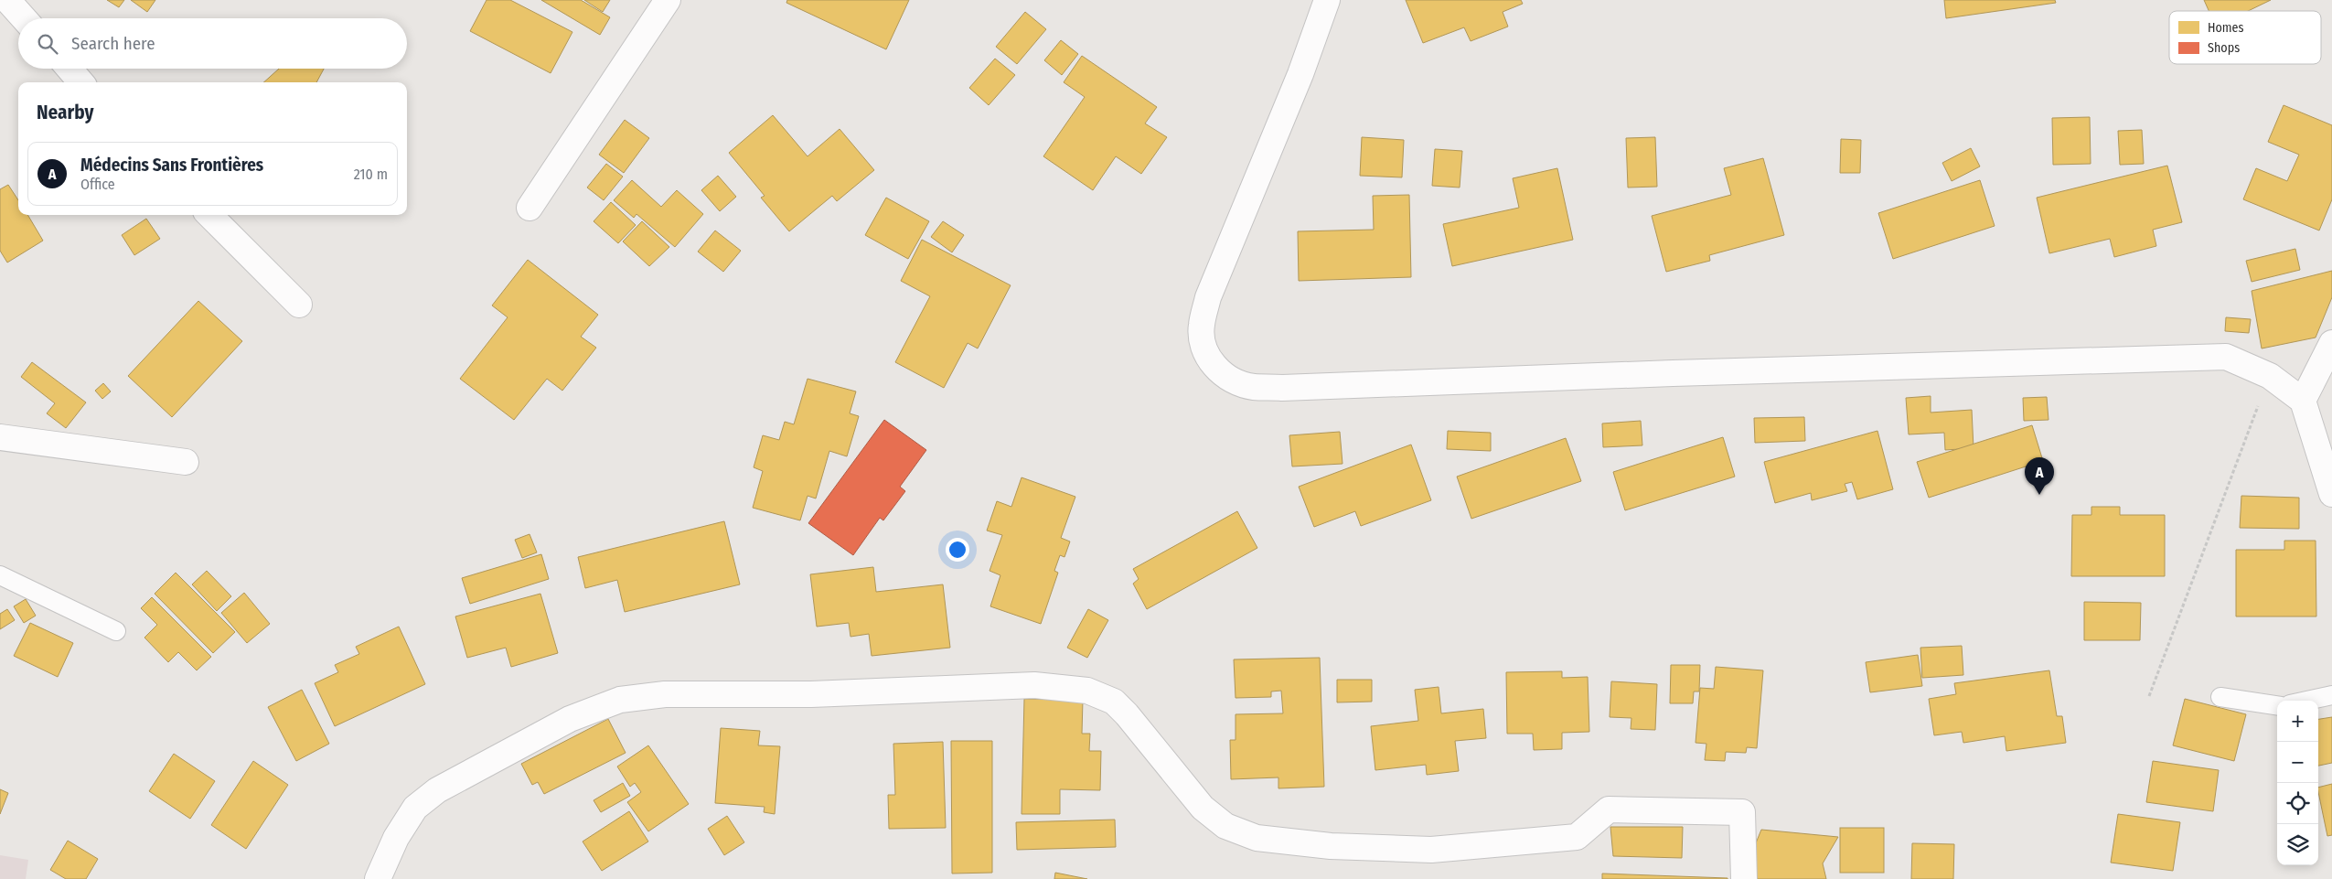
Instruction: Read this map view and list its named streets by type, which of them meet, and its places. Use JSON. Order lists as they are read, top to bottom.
{
  "legend": ["Homes", "Shops"],
  "page": {
    "search": "Search here",
    "heading": "Nearby",
    "list": [
      {
        "mark": "A",
        "name": "Médecins Sans Frontières",
        "note": "Office",
        "value": "210 m"
      }
    ],
    "pins": "A",
    "map_buttons": ["+", "−"]
  }
}
